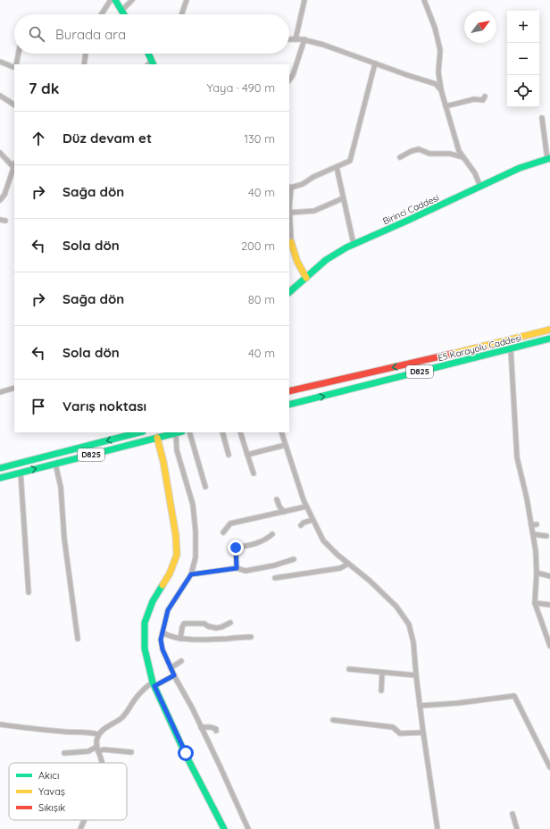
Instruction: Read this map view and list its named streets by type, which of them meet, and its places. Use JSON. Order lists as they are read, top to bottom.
{
  "streets": {
    "main road": ["Birinci Caddesi", "E5 Karayolu Caddesi", "D825"]
  },
  "legend": ["Akıcı", "Yavaş", "Sıkışık"],
  "north": "top right",
  "page": {
    "map_buttons": ["+", "−"],
    "search": "Burada ara",
    "heading": ["7 dk", "Yaya · 490 m"],
    "list": [
      ["Düz devam et", "130 m"],
      ["Sağa dön", "40 m"],
      ["Sola dön", "200 m"],
      ["Sağa dön", "80 m"],
      ["Sola dön", "40 m"],
      "Varış noktası"
    ]
  }
}
